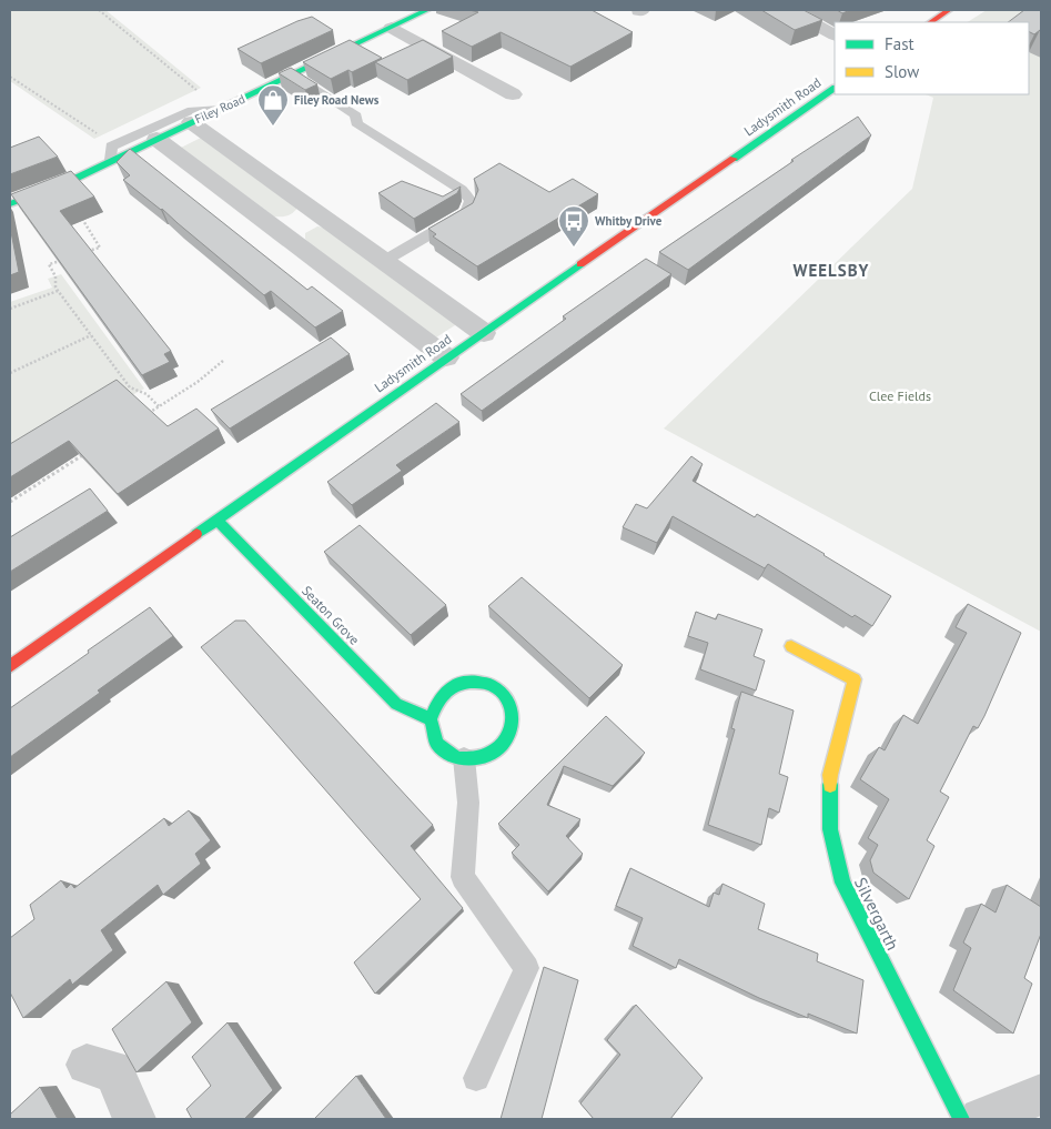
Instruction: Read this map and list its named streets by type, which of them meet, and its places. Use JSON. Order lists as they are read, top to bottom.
{
  "streets": {
    "street": [
      "Ladysmith Road",
      "Filey Road",
      "Seaton Grove",
      "Silvergarth"
    ]
  },
  "crossings": [
    ["Ladysmith Road", "Seaton Grove"]
  ],
  "districts": ["WEELSBY"],
  "parks": ["Clee Fields"],
  "places": {
    "shop": ["Filey Road News"],
    "bus stop": ["Whitby Drive"]
  },
  "legend": ["Fast", "Slow"]
}
